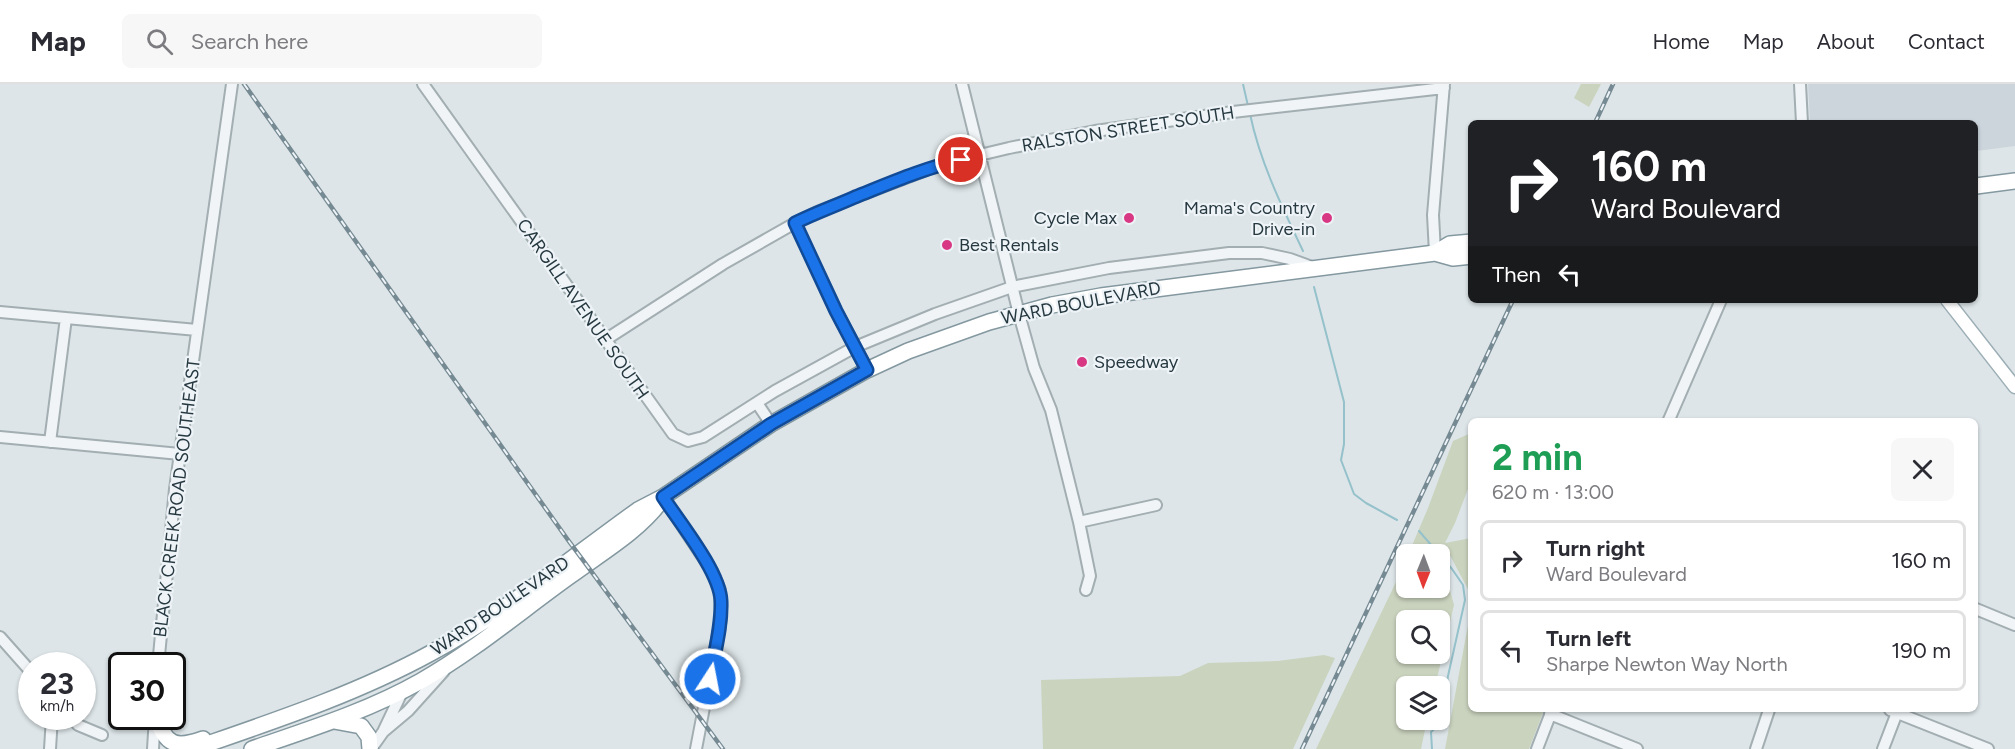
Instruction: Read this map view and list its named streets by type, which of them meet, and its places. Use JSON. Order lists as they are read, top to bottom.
{
  "streets": {
    "highway": ["WARD BOULEVARD"],
    "street": ["RALSTON STREET SOUTH", "CARGILL AVENUE SOUTH", "BLACK CREEK ROAD SOUTHEAST"]
  },
  "crossings": [
    ["RALSTON STREET SOUTH", "CARGILL AVENUE SOUTH"]
  ],
  "places": [
    "Cycle Max",
    "Mama's Country Drive-in",
    "Best Rentals",
    "Speedway"
  ],
  "north": "bottom",
  "page": {
    "header": "Map",
    "search": "Search here",
    "nav": [
      "Home",
      "Map",
      "About",
      "Contact"
    ],
    "turn": ["160 m", "Ward Boulevard"],
    "then": "Then",
    "heading": ["2 min", "620 m · 13:00"],
    "list": [
      {
        "name": "Turn right",
        "note": "Ward Boulevard",
        "value": "160 m"
      },
      {
        "name": "Turn left",
        "note": "Sharpe Newton Way North",
        "value": "190 m"
      }
    ],
    "speed": "23 km/h",
    "limit": "30"
  }
}
